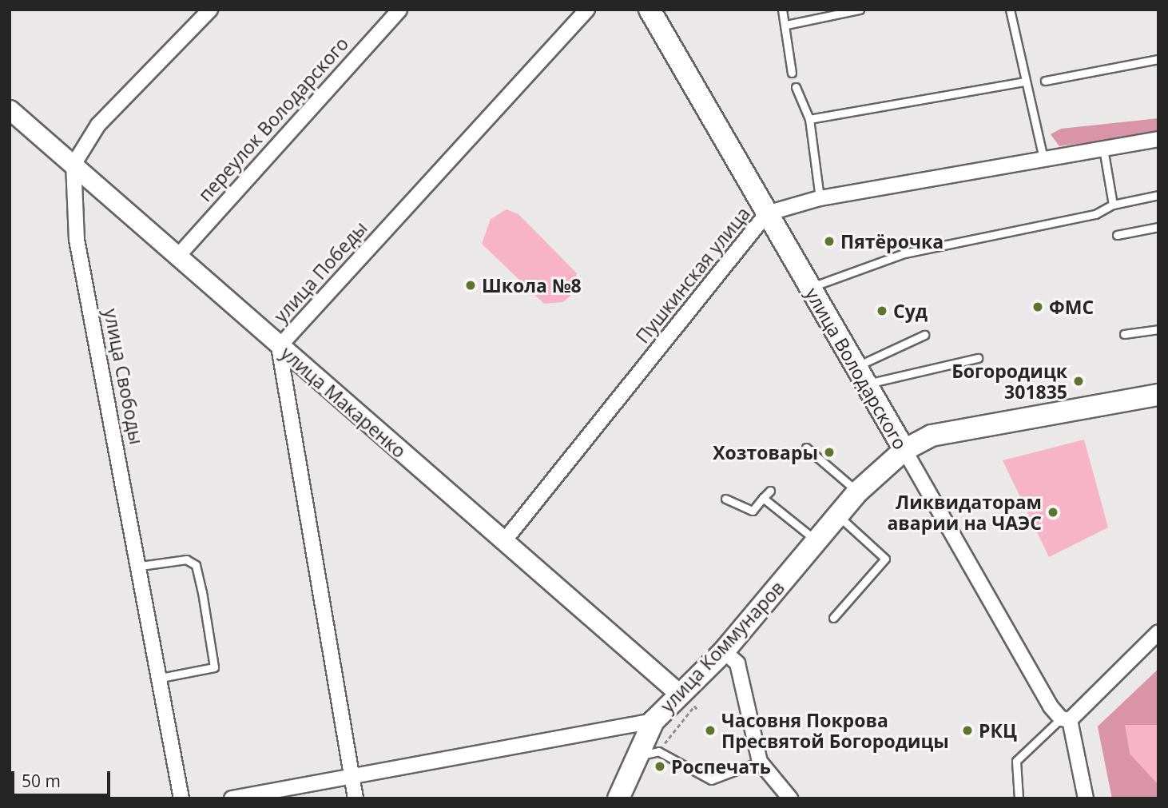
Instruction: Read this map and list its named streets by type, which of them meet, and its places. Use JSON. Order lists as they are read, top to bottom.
{
  "streets": {
    "main road": ["улица Володарского", "улица Коммунаров"],
    "street": [
      "переулок Володарского",
      "улица Победы",
      "Пушкинская улица",
      "улица Свободы",
      "улица Макаренко"
    ]
  },
  "crossings": [
    ["переулок Володарского", "улица Макаренко"],
    ["улица Победы", "улица Макаренко"],
    ["улица Победы", "улица Коммунаров"],
    ["Пушкинская улица", "улица Володарского"],
    ["Пушкинская улица", "улица Макаренко"],
    ["улица Володарского", "улица Коммунаров"],
    ["улица Свободы", "улица Макаренко"],
    ["улица Макаренко", "улица Коммунаров"]
  ],
  "places": [
    "Пятёрочка",
    "Школа №8",
    "ФМС",
    "Суд",
    "Богородицк 301835",
    "Хозтовары",
    "Ликвидаторам аварии на ЧАЭС",
    "Часовня Покрова Пресвятой Богородицы",
    "РКЦ",
    "Роспечать"
  ],
  "scale_bar": "50 m"
}
